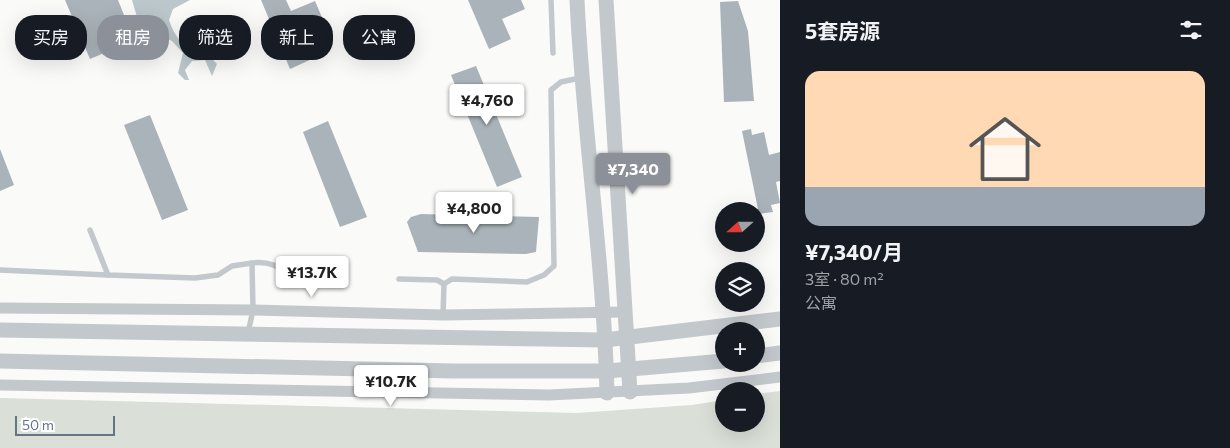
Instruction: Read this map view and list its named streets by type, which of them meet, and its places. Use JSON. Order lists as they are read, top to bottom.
{
  "scale_bar": "50 m",
  "north": "left",
  "page": {
    "heading": "5套房源",
    "chip": [
      "买房",
      "租房",
      "筛选",
      "新上",
      "公寓"
    ],
    "list": [
      {
        "name": "¥7,340/月",
        "note": "3室 · 80 m² · 公寓"
      }
    ],
    "price": [
      "¥4,760",
      "¥7,340",
      "¥4,800",
      "¥13.7K",
      "¥10.7K"
    ],
    "map_buttons": ["+", "−"],
    "scale": "50 m"
  }
}
